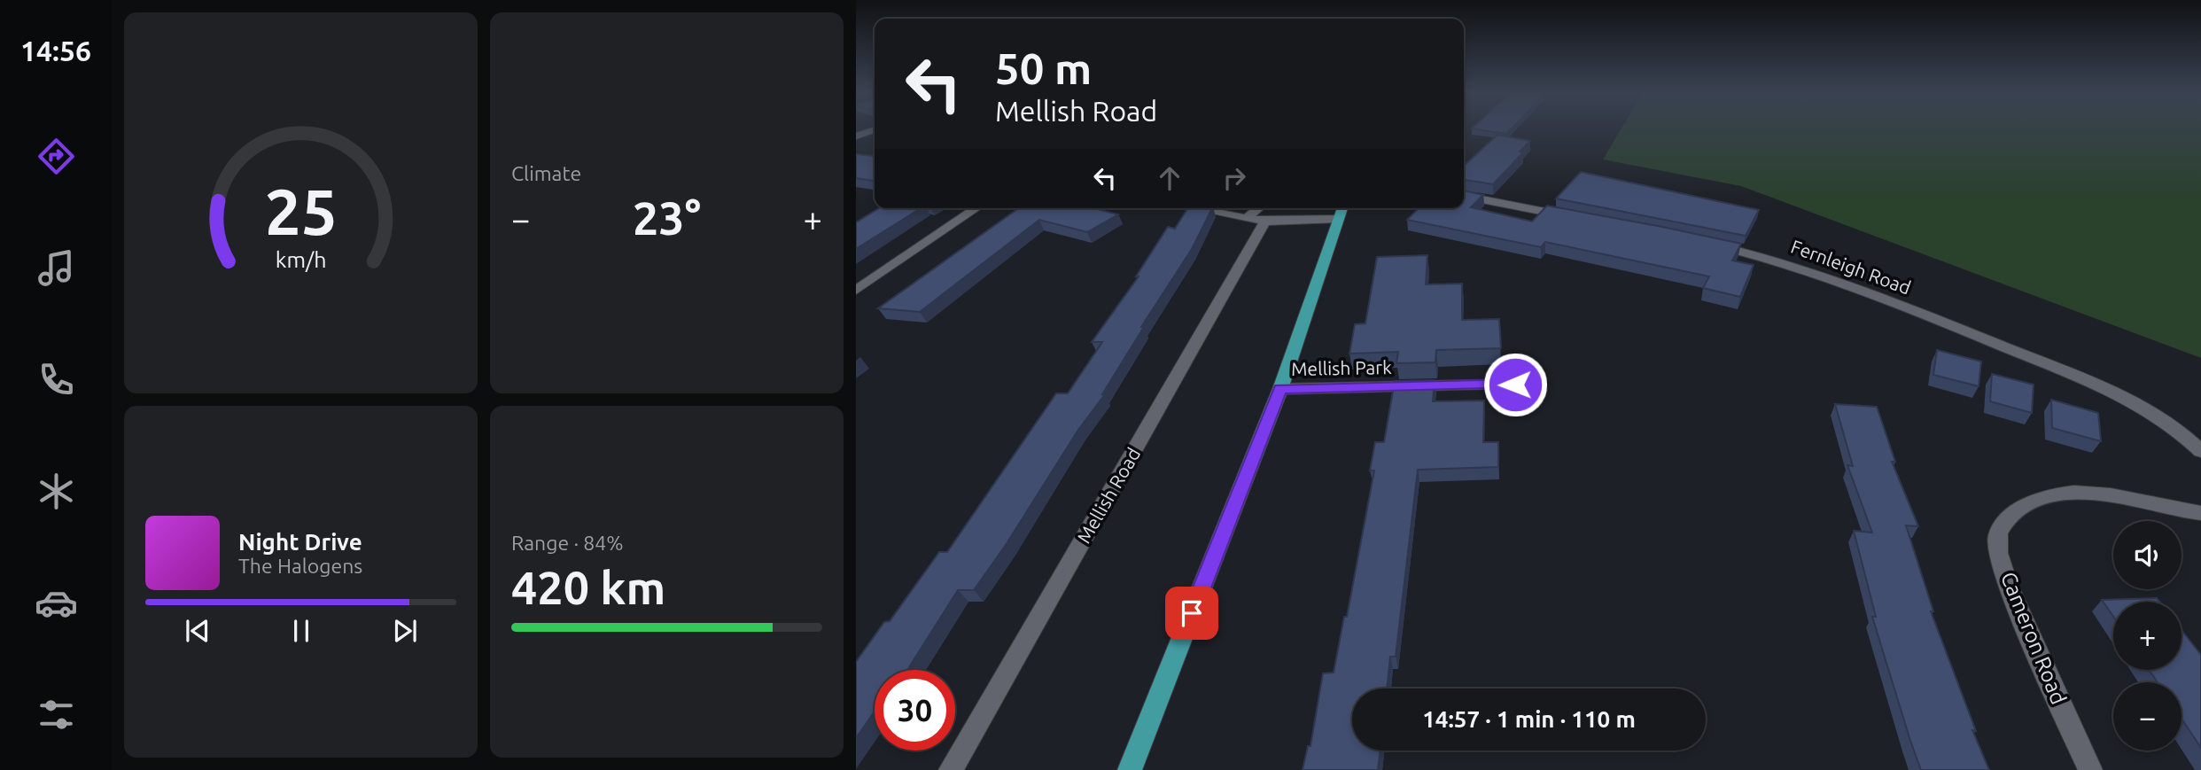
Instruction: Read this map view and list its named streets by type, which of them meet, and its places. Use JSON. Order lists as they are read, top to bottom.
{
  "streets": {
    "street": [
      "Fernleigh Road",
      "Mellish Park",
      "Mellish Road",
      "Cameron Road"
    ]
  },
  "page": {
    "tabs": "14:56",
    "tile": [
      "Climate",
      ["Range · 84%", "420 km"]
    ],
    "turn": ["50 m", "Mellish Road"],
    "heat": ["−", "23°", "+"],
    "song": ["Night Drive", "The Halogens"],
    "map_buttons": ["+", "−"],
    "limit": "30",
    "trip": "14:57 · 1 min · 110 m",
    "gauge": ["25", "km/h"]
  }
}
